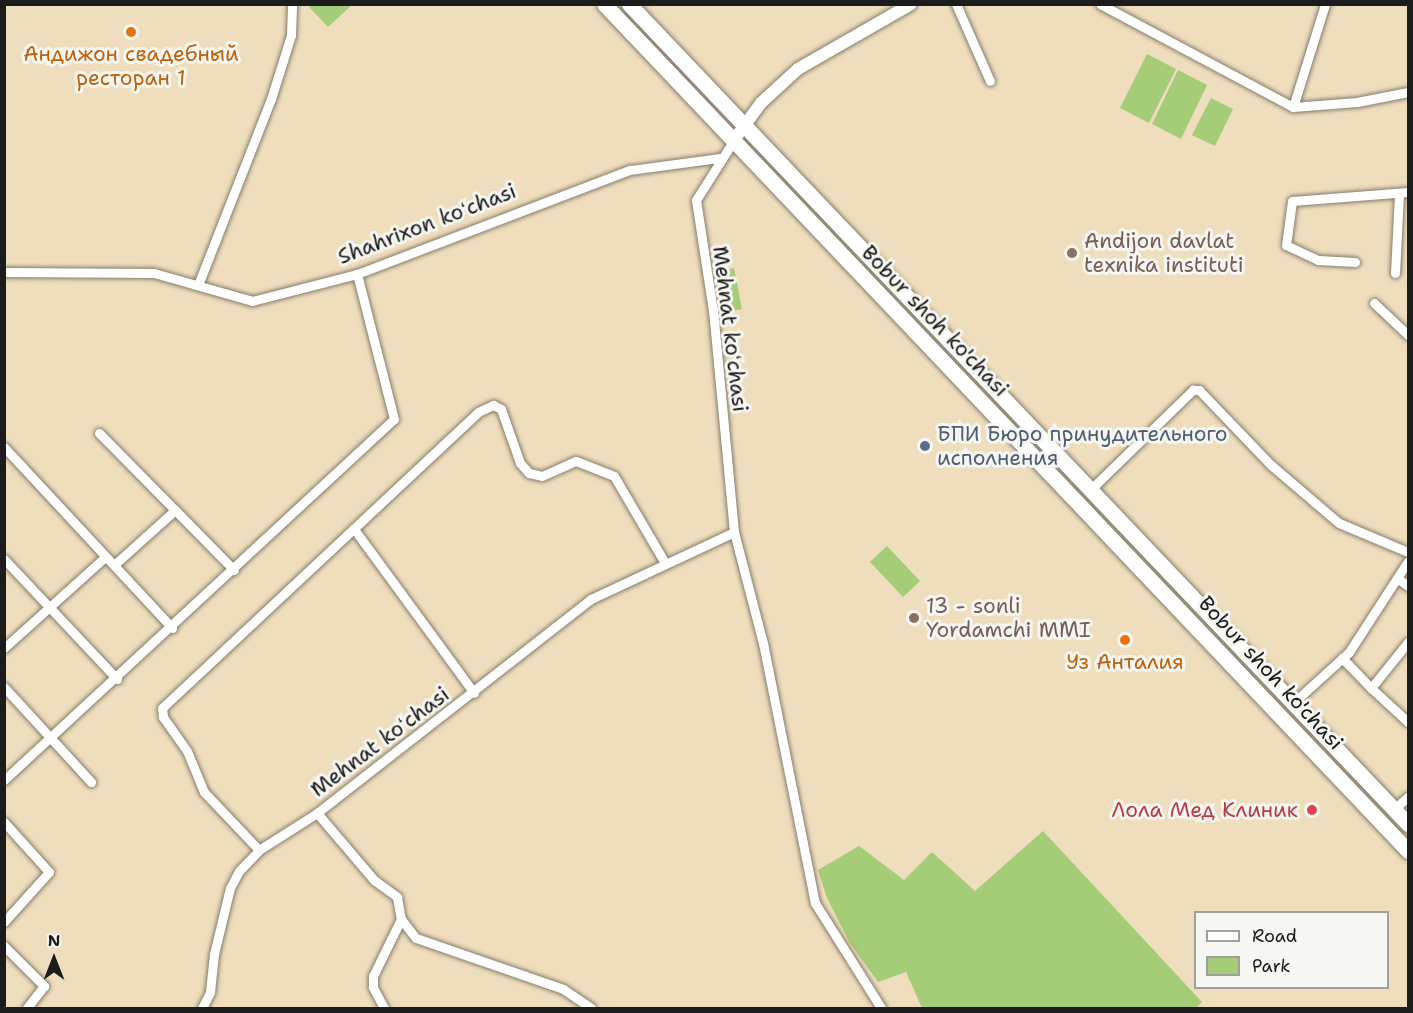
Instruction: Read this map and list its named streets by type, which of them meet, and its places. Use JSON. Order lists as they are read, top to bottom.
{
  "streets": {
    "main road": ["Bobur shoh ko'chasi"],
    "street": ["Shahrixon koʻchasi", "Mehnat koʻchasi"]
  },
  "crossings": [
    ["Shahrixon koʻchasi", "Mehnat koʻchasi"],
    ["Bobur shoh ko'chasi", "Mehnat koʻchasi"]
  ],
  "places": [
    "Андижон свадебный ресторан 1",
    "Andijon davlat texnika instituti",
    "БПИ Бюро принудительного исполнения",
    "13 - sonli Yordamchi MMI",
    "Уз Анталия",
    "Лола Мед Клиник"
  ],
  "legend": ["Road", "Park"],
  "north": "top"
}
